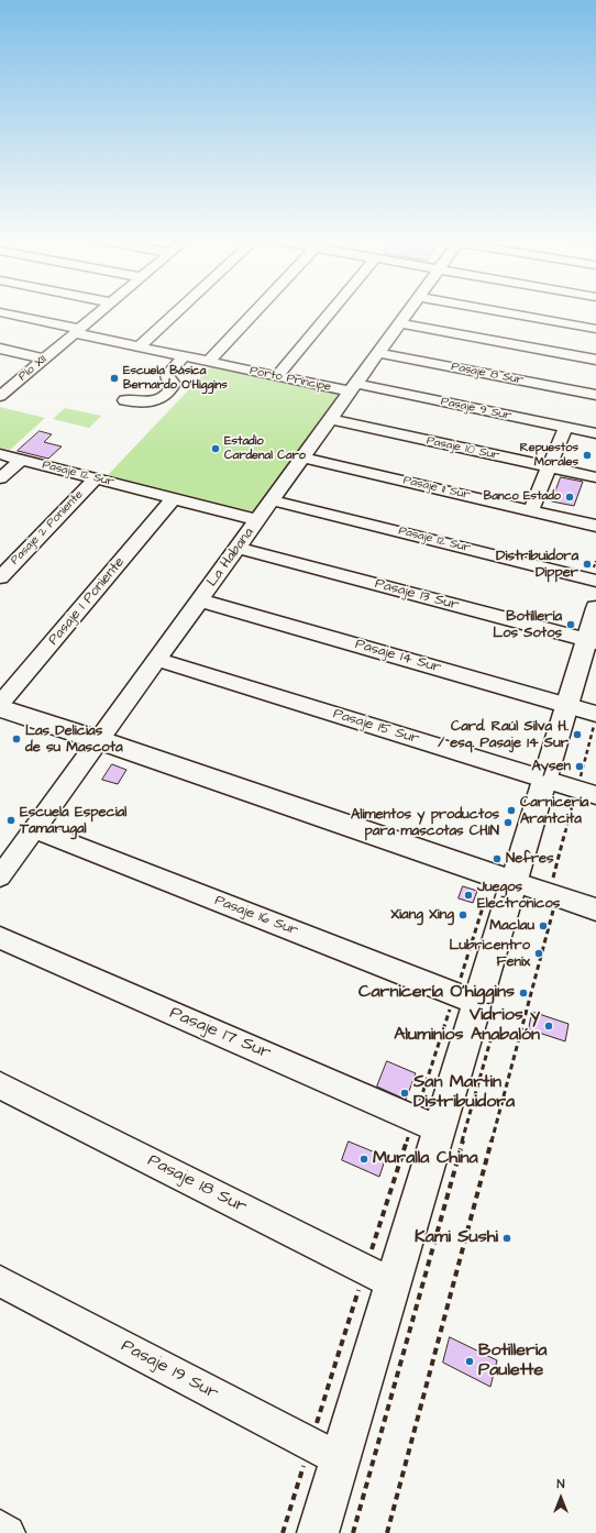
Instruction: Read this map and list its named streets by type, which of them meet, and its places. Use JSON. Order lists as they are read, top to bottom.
{
  "streets": {
    "street": [
      "Pío XII",
      "Pasaje 8 Sur",
      "Porto Príncipe",
      "Pasaje 9 Sur",
      "Pasaje 10 Sur",
      "Pasaje 12 Sur",
      "Pasaje 11 Sur",
      "Pasaje 2 Poniente",
      "La Habana",
      "Pasaje 13 Sur",
      "Pasaje 1 Poniente",
      "Pasaje 14 Sur",
      "Pasaje 15 Sur",
      "Pasaje 16 Sur",
      "Pasaje 17 Sur",
      "Pasaje 18 Sur",
      "Pasaje 19 Sur"
    ]
  },
  "crossings": [
    ["Pío XII", "Porto Príncipe"],
    ["Pasaje 8 Sur", "La Habana"],
    ["Porto Príncipe", "Pasaje 9 Sur"],
    ["Porto Príncipe", "La Habana"],
    ["Pasaje 9 Sur", "La Habana"],
    ["Pasaje 10 Sur", "La Habana"],
    ["Pasaje 12 Sur", "Pasaje 2 Poniente"],
    ["Pasaje 12 Sur", "La Habana"],
    ["Pasaje 12 Sur", "Pasaje 1 Poniente"],
    ["Pasaje 11 Sur", "La Habana"],
    ["La Habana", "Pasaje 13 Sur"],
    ["La Habana", "Pasaje 14 Sur"],
    ["La Habana", "Pasaje 15 Sur"],
    ["La Habana", "Pasaje 16 Sur"]
  ],
  "places": [
    "Escuela Básica Bernardo O'Higgins",
    "Estadio Cardenal Caro",
    "Repuestos Morales",
    "Banco Estado",
    "Distribuidora Dipper",
    "Botillería Los Sotos",
    "Card. Raúl Silva H. / esq. Pasaje 14 Sur",
    "Las Delicias de su Mascota",
    "Aysen",
    "Carnicería Arantcita",
    "Escuela Especial Tamarugal",
    "Alimentos y productos para mascotas CHIN",
    "Nefres",
    "Juegos Electronicos",
    "Xiang Xing",
    "Maclau",
    "Lubricentro Fenix",
    "Carnicería O'higgins",
    "Vidrios y Aluminios Anabalón",
    "San Martin Distribuidora",
    "Muralla China",
    "Kami Sushi",
    "Botilleria Paulette"
  ],
  "north": "top"
}
